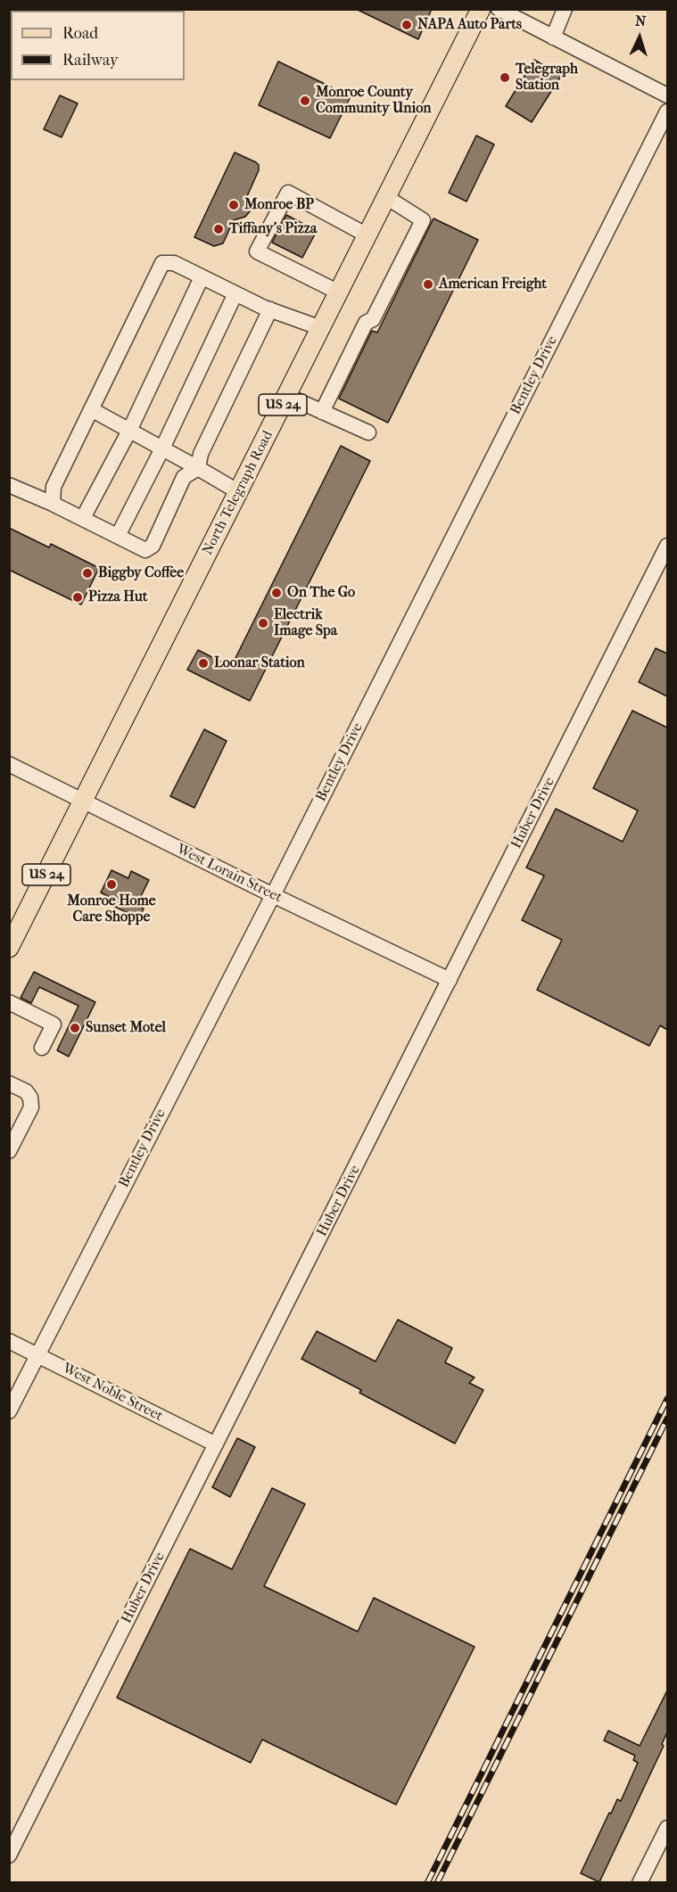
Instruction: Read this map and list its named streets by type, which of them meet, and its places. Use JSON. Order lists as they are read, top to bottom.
{
  "streets": {
    "main road": ["US 24", "North Telegraph Road"],
    "street": [
      "Bentley Drive",
      "Huber Drive",
      "West Lorain Street",
      "West Noble Street"
    ]
  },
  "crossings": [
    ["Bentley Drive", "West Lorain Street"],
    ["Bentley Drive", "West Noble Street"],
    ["North Telegraph Road", "West Lorain Street"],
    ["Huber Drive", "West Lorain Street"],
    ["Huber Drive", "West Noble Street"]
  ],
  "places": [
    "NAPA Auto Parts",
    "Telegraph Station",
    "Monroe County Community Union",
    "Monroe BP",
    "Tiffany's Pizza",
    "American Freight",
    "Biggby Coffee",
    "On The Go",
    "Pizza Hut",
    "Electrik Image Spa",
    "Loonar Station",
    "Monroe Home Care Shoppe",
    "Sunset Motel"
  ],
  "legend": ["Road", "Railway"],
  "north": "top"
}
